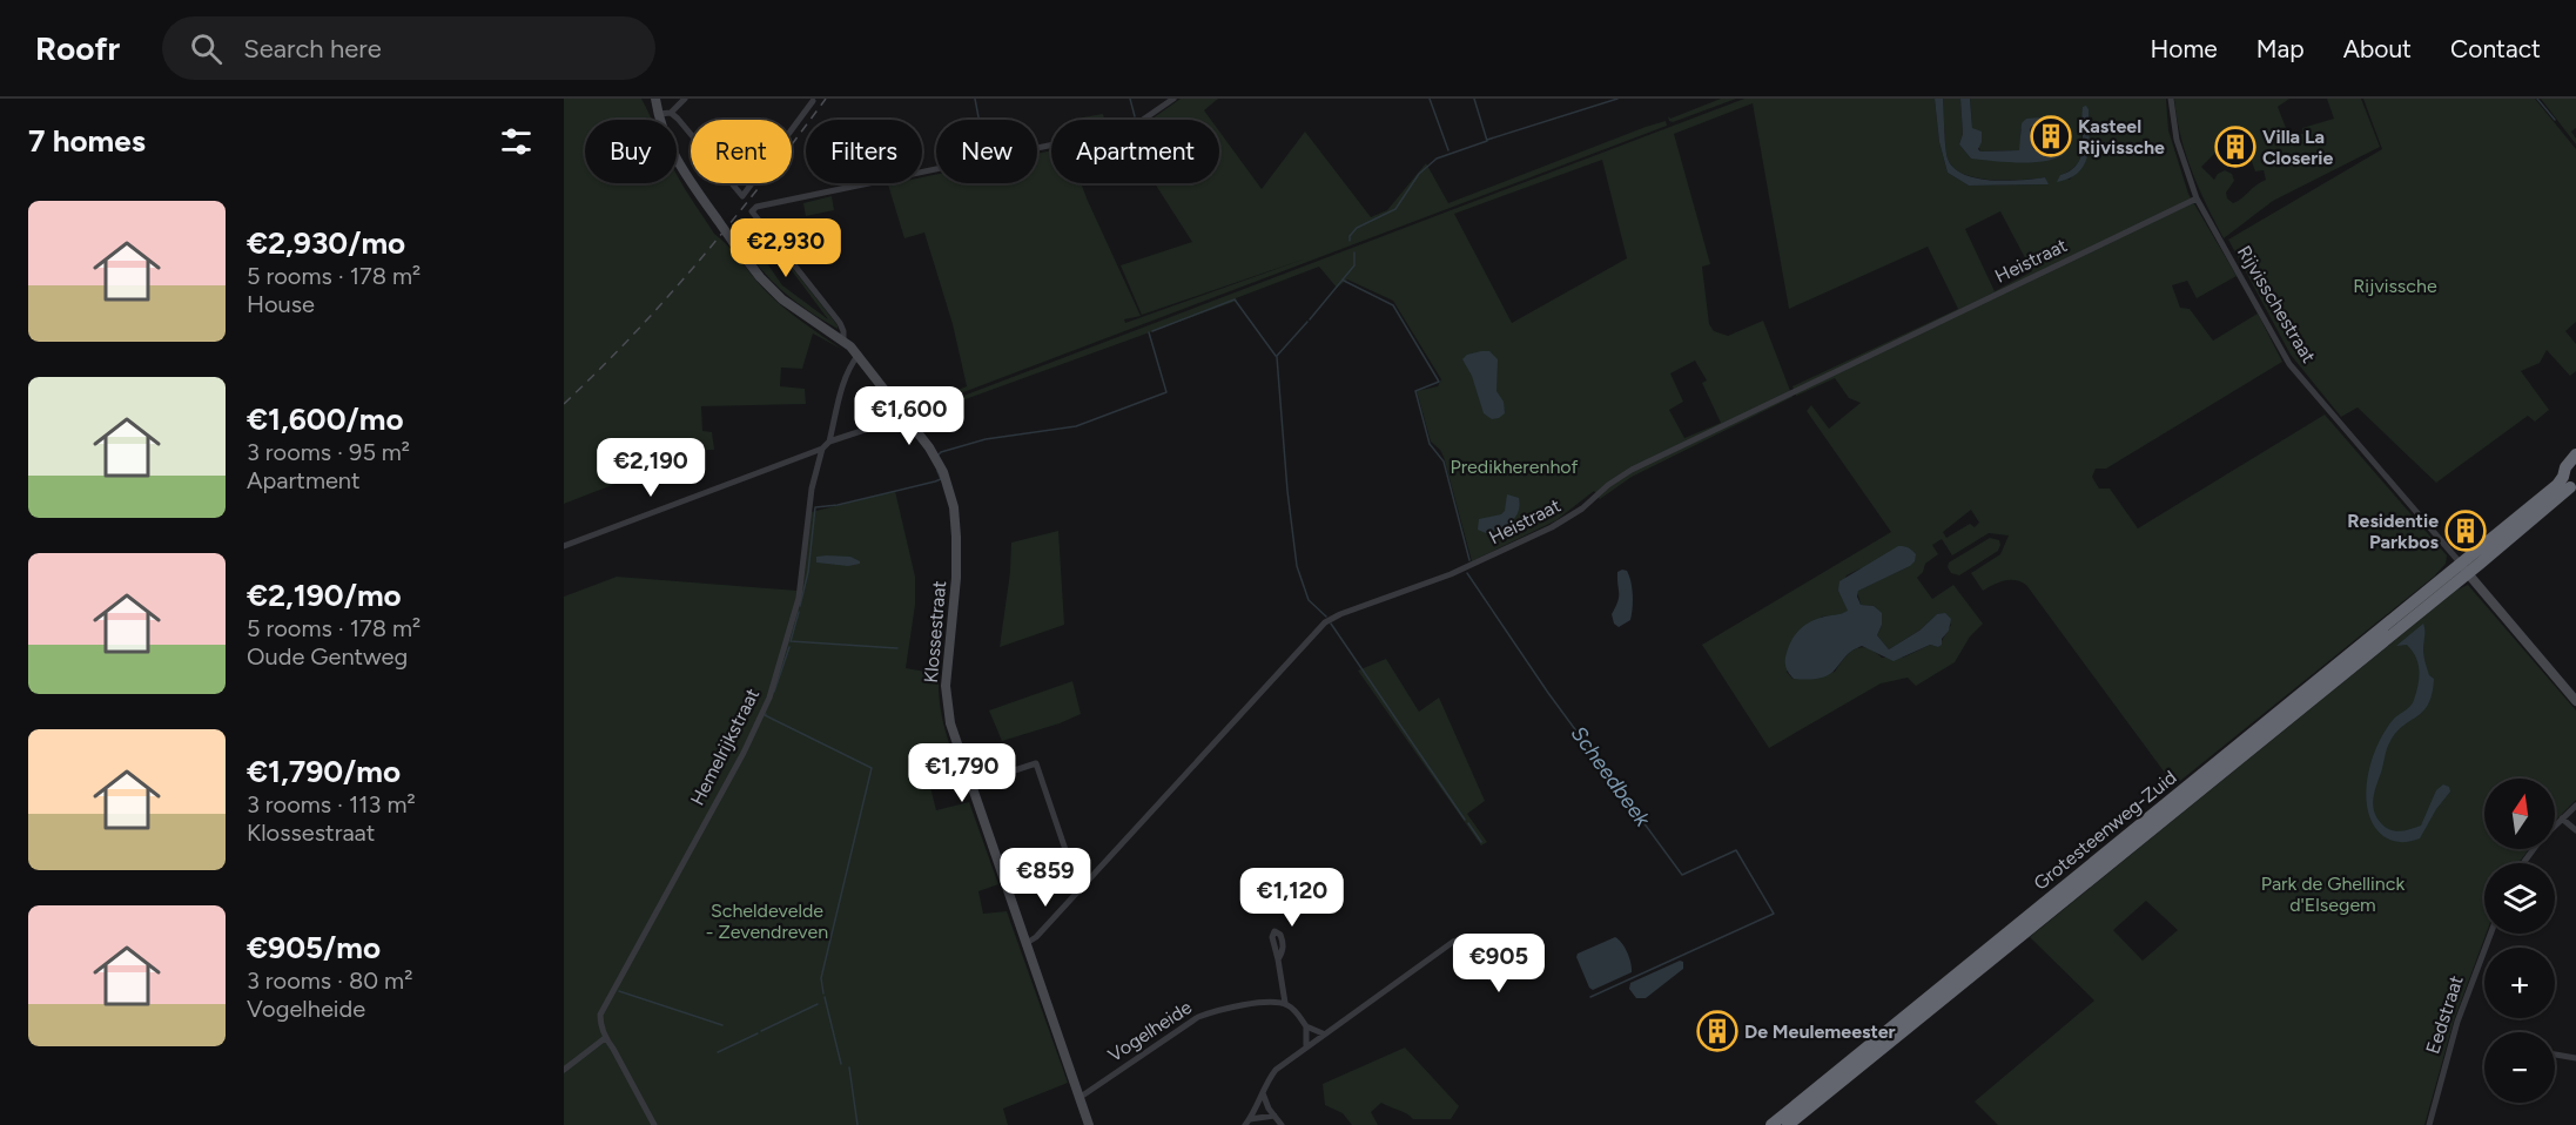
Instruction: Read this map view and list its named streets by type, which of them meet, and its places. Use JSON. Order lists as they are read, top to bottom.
{
  "streets": {
    "highway": ["Grotesteenweg-Zuid"],
    "street": [
      "Heistraat",
      "Rijvisschestraat",
      "Klossestraat",
      "Hemelrijkstraat",
      "Eedstraat",
      "Vogelheide"
    ]
  },
  "crossings": [
    ["Heistraat", "Rijvisschestraat"],
    ["Heistraat", "Klossestraat"],
    ["Rijvisschestraat", "Grotesteenweg-Zuid"],
    ["Klossestraat", "Vogelheide"]
  ],
  "water": ["Scheedbeek"],
  "parks": [
    "Rijvissche",
    "Predikherenhof",
    "Park de Ghellinck d'Elsegem",
    "Scheldevelde - Zevendreven"
  ],
  "places": {
    "building": [
      "Kasteel Rijvissche",
      "Villa La Closerie",
      "Residentie Parkbos",
      "De Meulemeester"
    ]
  },
  "north": "top",
  "page": {
    "header": "Roofr",
    "search": "Search here",
    "nav": [
      "Home",
      "Map",
      "About",
      "Contact"
    ],
    "heading": "7 homes",
    "chip": [
      "Buy",
      "Rent",
      "Filters",
      "New",
      "Apartment"
    ],
    "list": [
      {
        "name": "€2,930/mo",
        "note": "5 rooms · 178 m² · House"
      },
      {
        "name": "€1,600/mo",
        "note": "3 rooms · 95 m² · Apartment"
      },
      {
        "name": "€2,190/mo",
        "note": "5 rooms · 178 m² · Oude Gentweg"
      },
      {
        "name": "€1,790/mo",
        "note": "3 rooms · 113 m² · Klossestraat"
      },
      {
        "name": "€905/mo",
        "note": "3 rooms · 80 m² · Vogelheide"
      }
    ],
    "price": [
      "€2,930",
      "€1,600",
      "€2,190",
      "€1,790",
      "€859",
      "€1,120",
      "€905"
    ],
    "map_buttons": ["+", "−"]
  }
}
